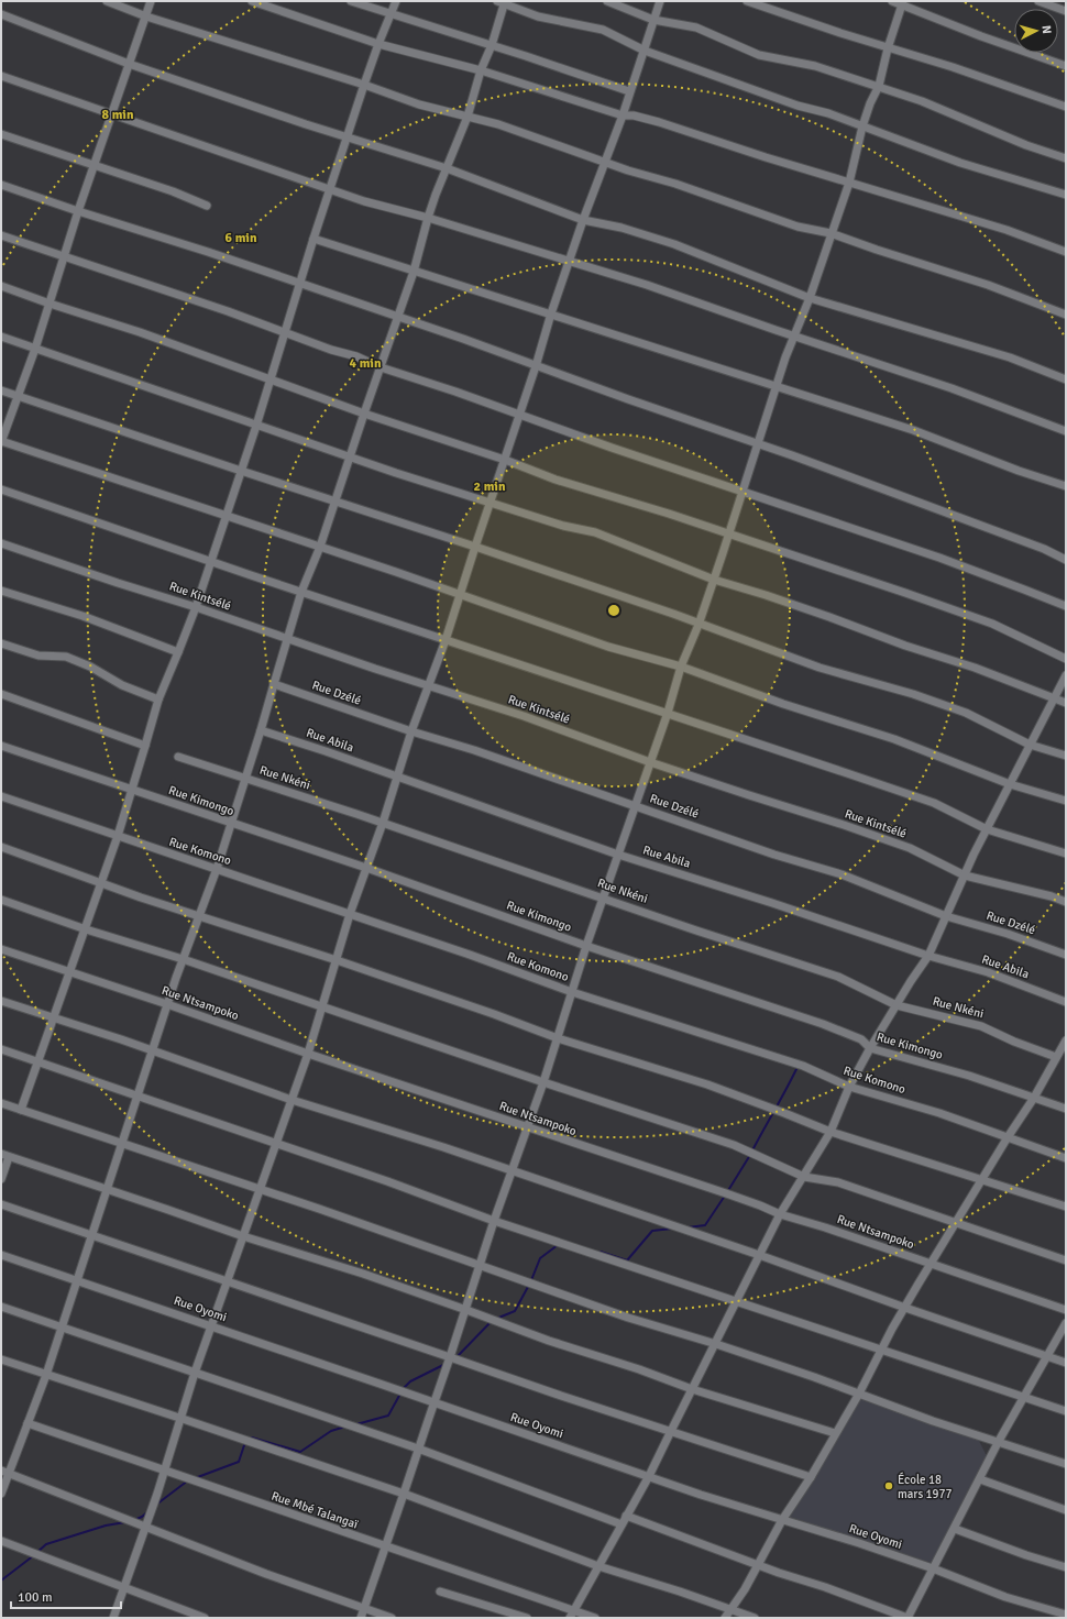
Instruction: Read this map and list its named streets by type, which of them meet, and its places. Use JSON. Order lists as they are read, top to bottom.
{
  "streets": {
    "street": [
      "Rue Kintsélé",
      "Rue Dzélé",
      "Rue Abila",
      "Rue Nkéni",
      "Rue Kimongo",
      "Rue Komono",
      "Rue Ntsampoko",
      "Rue Oyomi",
      "Rue Mbé Talangaï"
    ]
  },
  "places": ["École 18 mars 1977"],
  "scale_bar": "100 m",
  "north": "right",
  "rings": [
    "8 min",
    "6 min",
    "4 min",
    "2 min"
  ]
}
